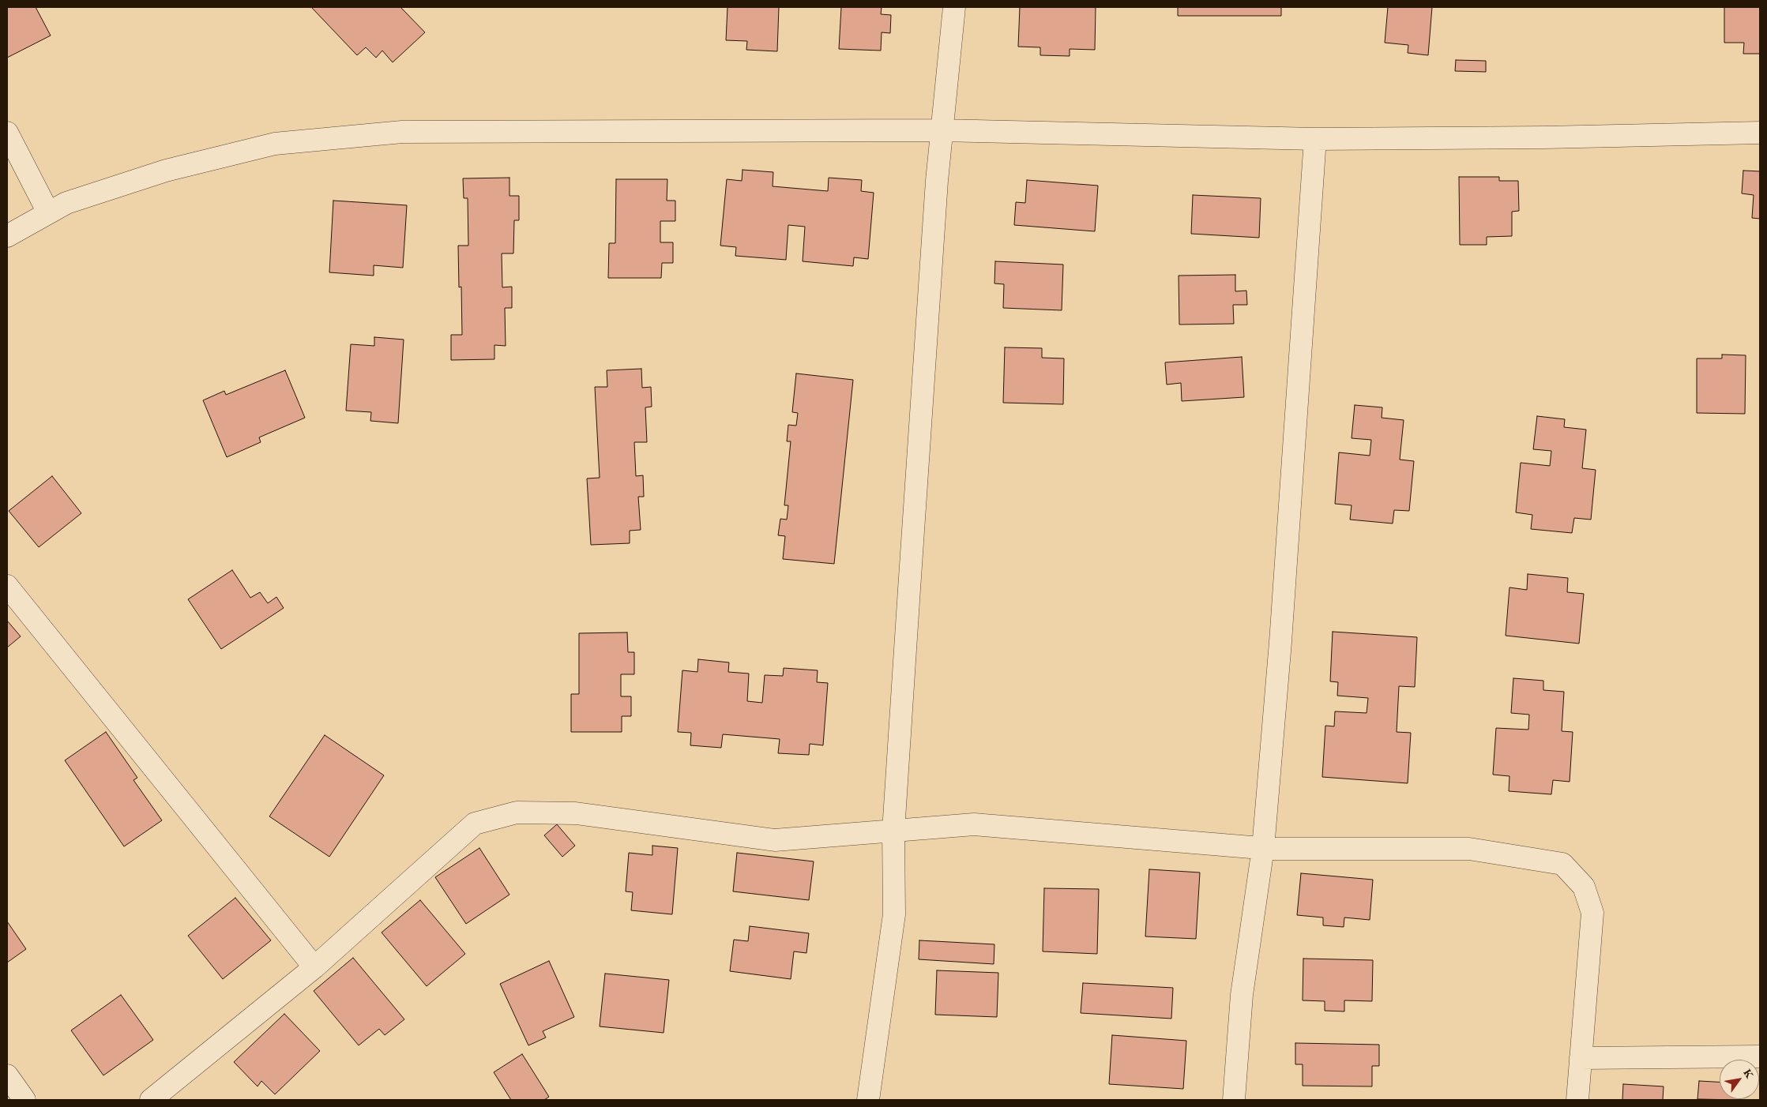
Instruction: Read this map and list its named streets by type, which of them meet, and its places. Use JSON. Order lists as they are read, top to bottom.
{
  "north": "top right"
}
